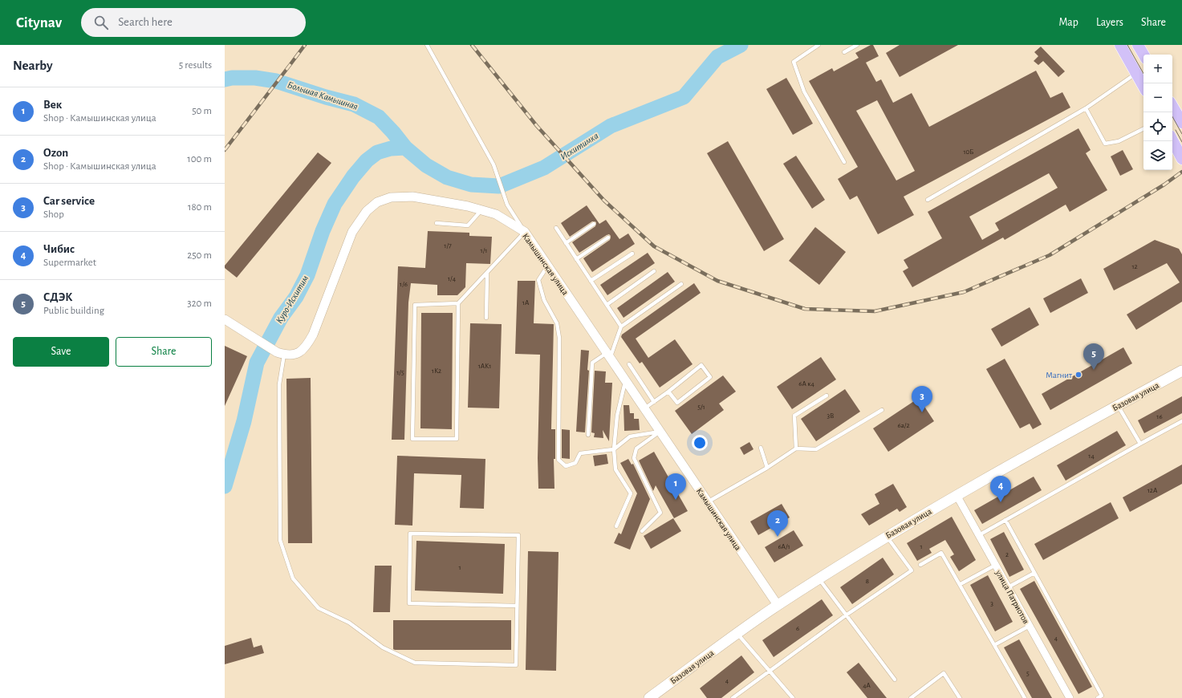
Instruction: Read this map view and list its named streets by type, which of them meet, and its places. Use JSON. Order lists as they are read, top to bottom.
{
  "streets": {
    "main road": ["Базовая улица"],
    "street": ["Камышинская улица", "улица Патриотов"]
  },
  "crossings": [
    ["Камышинская улица", "Базовая улица"],
    ["Базовая улица", "улица Патриотов"]
  ],
  "water": ["Большая Камышная", "Искитимка", "Куро-Искитим"],
  "places": ["Магнит"],
  "house_numbers": [
    "10Б",
    "1/7",
    "1/1",
    "12",
    "1/4",
    "1/6",
    "1А",
    "1АК1",
    "1К2",
    "1/5",
    "6А к4",
    "5/1",
    "3В",
    "16",
    "6а/2",
    "14",
    "12А",
    "6А/1",
    "1",
    "2",
    "1",
    "8",
    "3",
    "6",
    "4",
    "5",
    "4",
    "4А"
  ],
  "page": {
    "header": "Citynav",
    "search": "Search here",
    "nav": ["Map", "Layers", "Share"],
    "heading": ["Nearby", "5 results"],
    "map_buttons": ["+", "−"],
    "list": [
      {
        "mark": "1",
        "name": "Век",
        "note": "Shop · Камышинская улица",
        "value": "50 m"
      },
      {
        "mark": "2",
        "name": "Ozon",
        "note": "Shop · Камышинская улица",
        "value": "100 m"
      },
      {
        "mark": "3",
        "name": "Car service",
        "note": "Shop",
        "value": "180 m"
      },
      {
        "mark": "4",
        "name": "Чибис",
        "note": "Supermarket",
        "value": "250 m"
      },
      {
        "mark": "5",
        "name": "СДЭК",
        "note": "Public building",
        "value": "320 m"
      }
    ],
    "buttons": ["Save", "Share"],
    "pins": [
      "5",
      "3",
      "1",
      "4",
      "2"
    ]
  }
}
